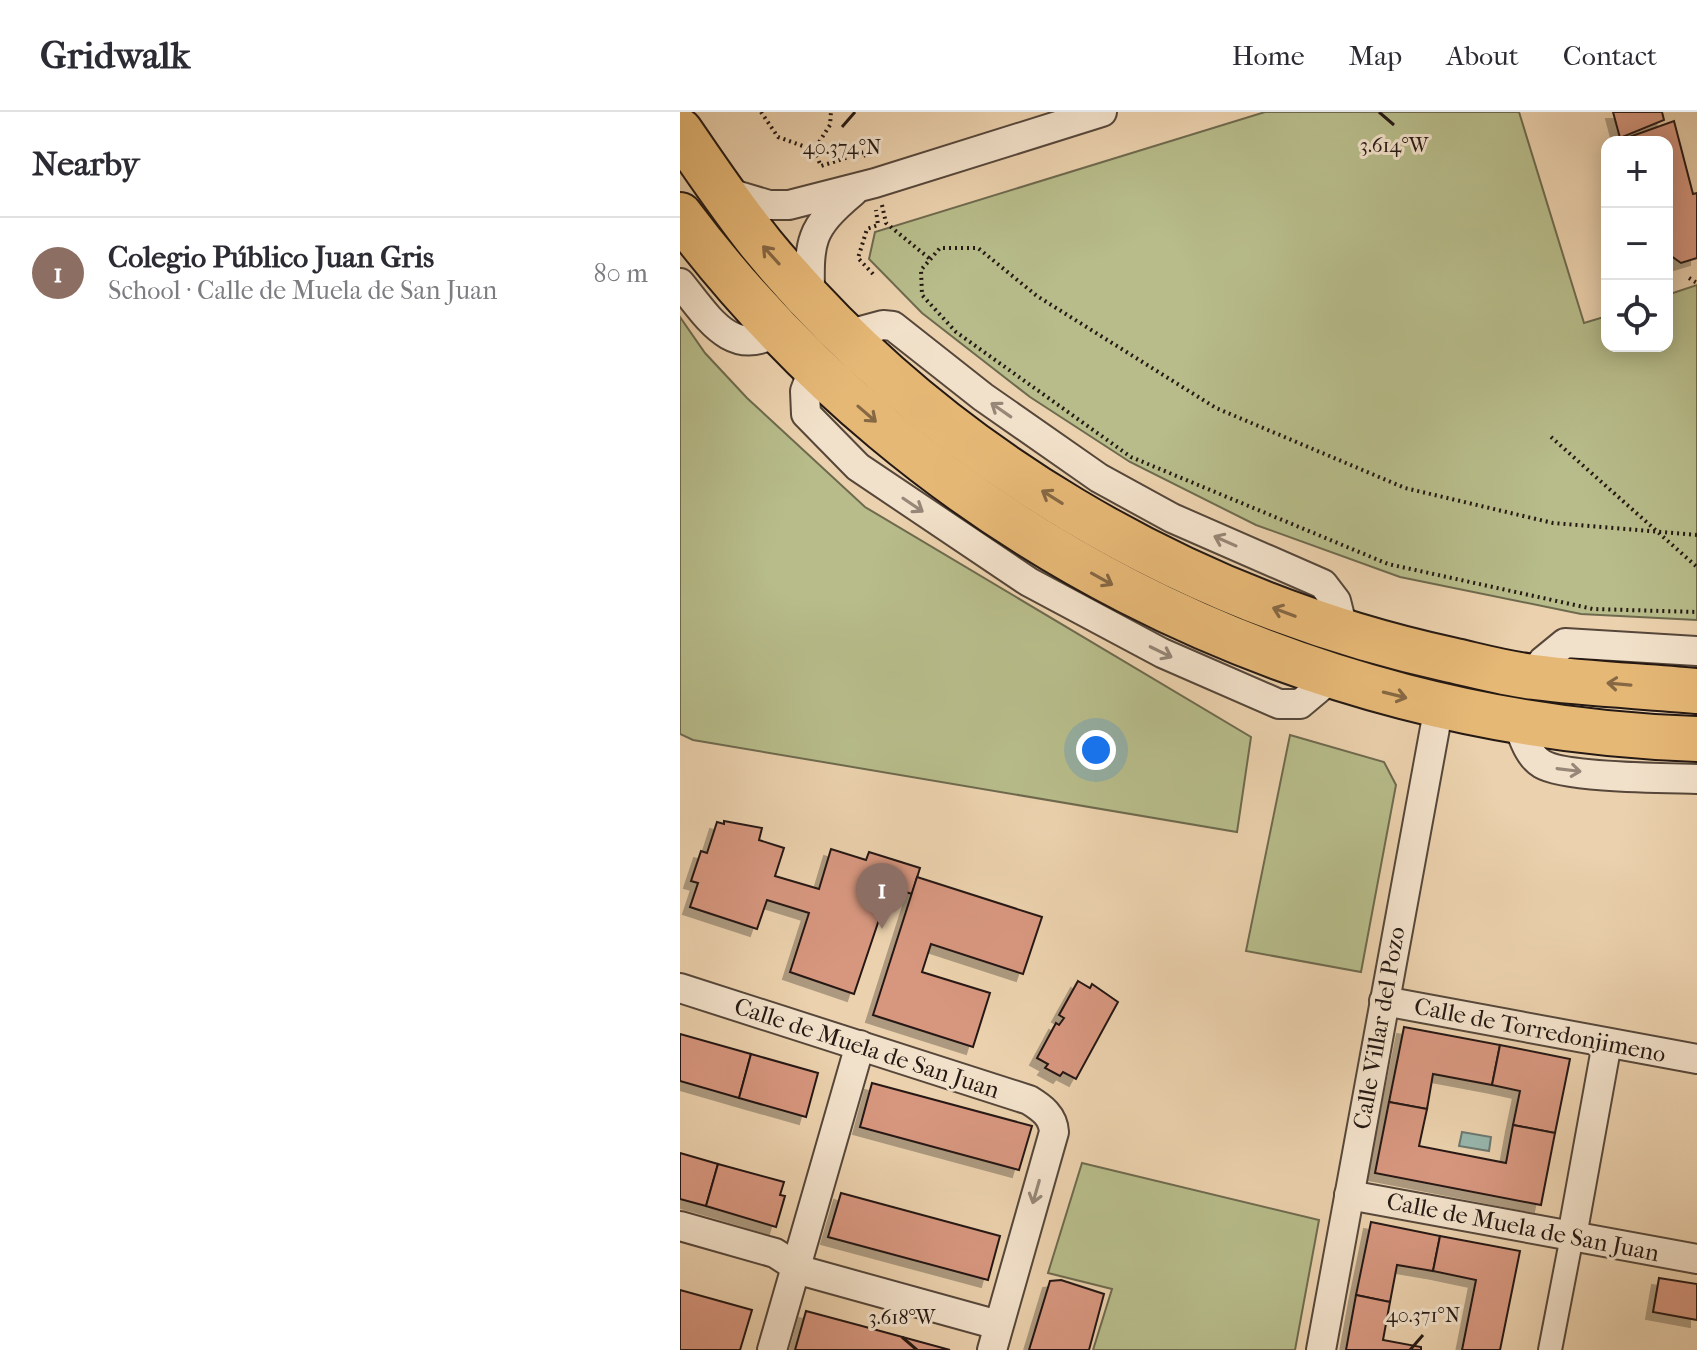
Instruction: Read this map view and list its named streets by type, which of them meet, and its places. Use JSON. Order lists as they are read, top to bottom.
{
  "streets": {
    "street": ["Calle Villar del Pozo", "Calle de Torredonjimeno", "Calle de Muela de San Juan"]
  },
  "crossings": [
    ["Calle Villar del Pozo", "Calle de Torredonjimeno"],
    ["Calle Villar del Pozo", "Calle de Muela de San Juan"]
  ],
  "page": {
    "header": "Gridwalk",
    "nav": [
      "Home",
      "Map",
      "About",
      "Contact"
    ],
    "heading": "Nearby",
    "map_buttons": ["+", "−"],
    "list": [
      {
        "mark": "1",
        "name": "Colegio Público Juan Gris",
        "note": "School · Calle de Muela de San Juan",
        "value": "80 m"
      }
    ],
    "pins": "1"
  },
  "coordinates": [
    "3.614°W",
    "40.374°N",
    "40.371°N",
    "3.618°W"
  ]
}
